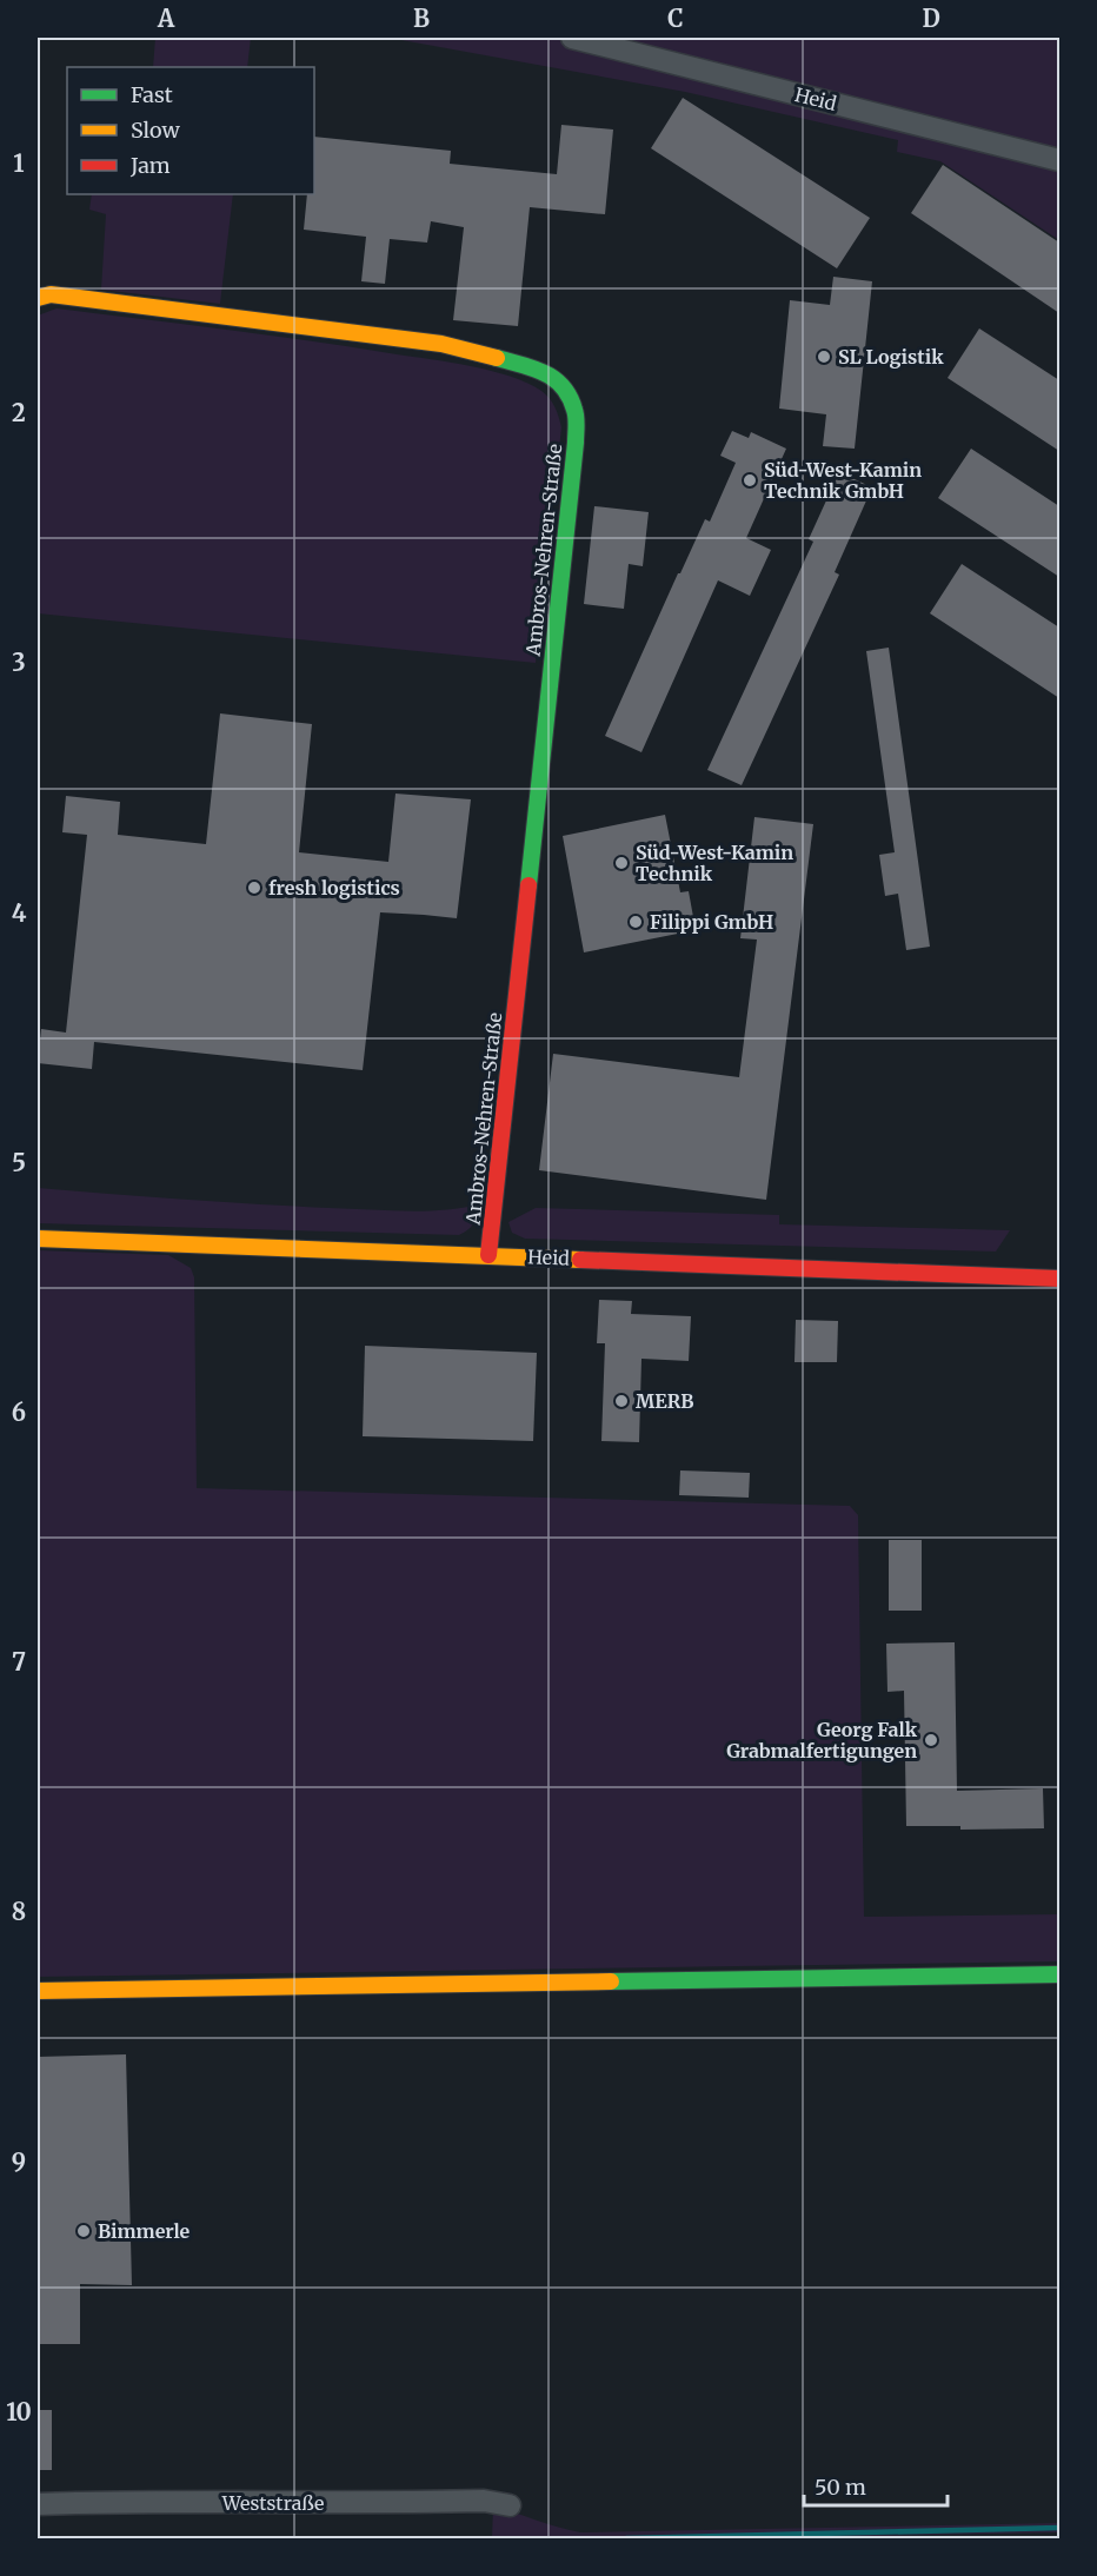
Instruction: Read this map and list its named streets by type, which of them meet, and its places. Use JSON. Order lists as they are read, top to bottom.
{
  "streets": {
    "street": ["Heid", "Ambros-Nehren-Straße", "Weststraße"]
  },
  "crossings": [
    ["Heid", "Ambros-Nehren-Straße"]
  ],
  "places": [
    "SL Logistik",
    "Süd-West-Kamin Technik GmbH",
    "Süd-West-Kamin Technik",
    "fresh logistics",
    "Filippi GmbH",
    "MERB",
    "Georg Falk Grabmalfertigungen",
    "Bimmerle"
  ],
  "legend": ["Fast", "Slow", "Jam"],
  "scale_bar": "50 m",
  "grid": {
    "columns": [
      "A",
      "B",
      "C",
      "D"
    ],
    "rows": [
      "1",
      "2",
      "3",
      "4",
      "5",
      "6",
      "7",
      "8",
      "9",
      "10"
    ]
  }
}
